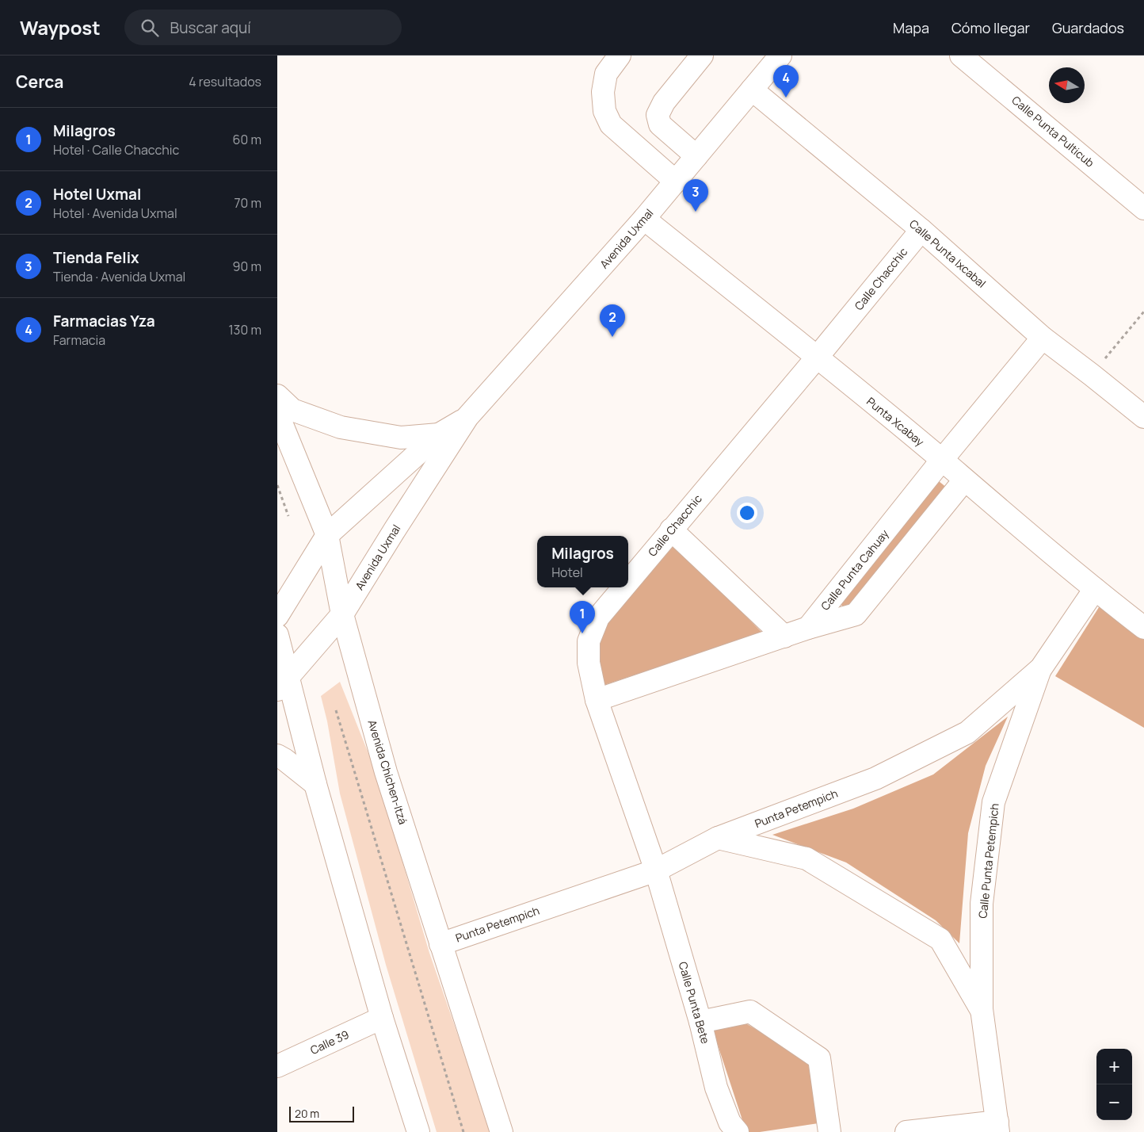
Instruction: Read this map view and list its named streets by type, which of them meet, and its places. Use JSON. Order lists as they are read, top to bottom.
{
  "streets": {
    "street": [
      "Calle Punta Pulticub",
      "Avenida Uxmal",
      "Calle Punta Ixcabal",
      "Calle Chacchic",
      "Punta Xcabay",
      "Calle Punta Cahuay",
      "Avenida Chichen-Itzá",
      "Punta Petempich",
      "Calle Punta Petempich",
      "Calle Punta Bete",
      "Calle 39"
    ]
  },
  "crossings": [
    ["Avenida Uxmal", "Calle Punta Ixcabal"],
    ["Avenida Uxmal", "Punta Xcabay"],
    ["Avenida Uxmal", "Avenida Chichen-Itzá"],
    ["Calle Punta Ixcabal", "Calle Chacchic"],
    ["Calle Punta Ixcabal", "Calle Punta Cahuay"],
    ["Calle Chacchic", "Punta Xcabay"],
    ["Calle Chacchic", "Punta Petempich"],
    ["Calle Chacchic", "Calle Punta Bete"],
    ["Punta Xcabay", "Calle Punta Cahuay"],
    ["Punta Xcabay", "Punta Petempich"],
    ["Avenida Chichen-Itzá", "Punta Petempich"],
    ["Punta Petempich", "Calle Punta Petempich"],
    ["Punta Petempich", "Calle Punta Bete"]
  ],
  "scale_bar": "20 m",
  "north": "left",
  "page": {
    "header": "Waypost",
    "search": "Buscar aquí",
    "nav": ["Mapa", "Cómo llegar", "Guardados"],
    "heading": ["Cerca", "4 resultados"],
    "pins": [
      "4",
      "3",
      "2",
      "1"
    ],
    "list": [
      {
        "mark": "1",
        "name": "Milagros",
        "note": "Hotel · Calle Chacchic",
        "value": "60 m"
      },
      {
        "mark": "2",
        "name": "Hotel Uxmal",
        "note": "Hotel · Avenida Uxmal",
        "value": "70 m"
      },
      {
        "mark": "3",
        "name": "Tienda Felix",
        "note": "Tienda · Avenida Uxmal",
        "value": "90 m"
      },
      {
        "mark": "4",
        "name": "Farmacias Yza",
        "note": "Farmacia",
        "value": "130 m"
      }
    ],
    "popup": ["Milagros", "Hotel"],
    "map_buttons": ["+", "−"],
    "scale": "20 m"
  }
}
